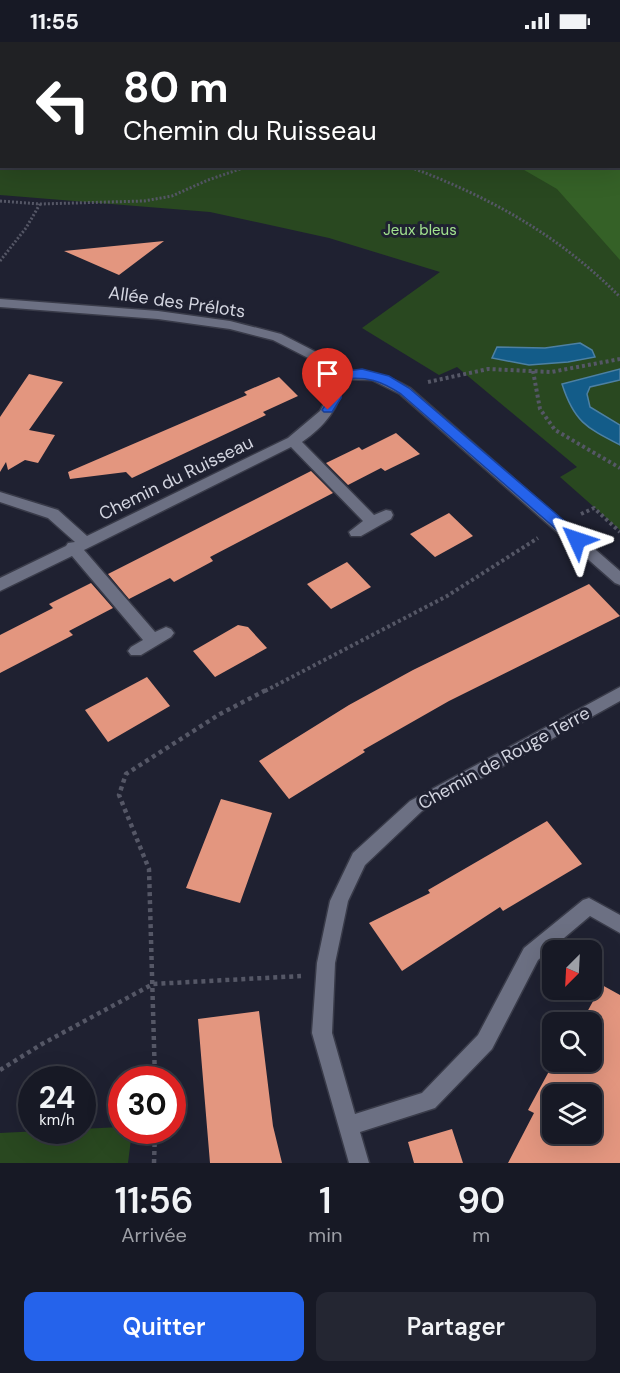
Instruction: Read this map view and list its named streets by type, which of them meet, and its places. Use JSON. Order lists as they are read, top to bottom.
{
  "streets": {
    "street": ["Allée des Prélots", "Chemin du Ruisseau", "Chemin de Rouge Terre"]
  },
  "crossings": [
    ["Allée des Prélots", "Chemin du Ruisseau"]
  ],
  "parks": ["Jeux bleus"],
  "north": "bottom left",
  "page": {
    "status": "11:55",
    "turn": ["80 m", "Chemin du Ruisseau"],
    "speed": "24 km/h",
    "limit": "30",
    "eta": [
      "11:56",
      "Arrivée",
      "1",
      "min",
      "90",
      "m"
    ],
    "buttons": ["Quitter", "Partager"]
  }
}
